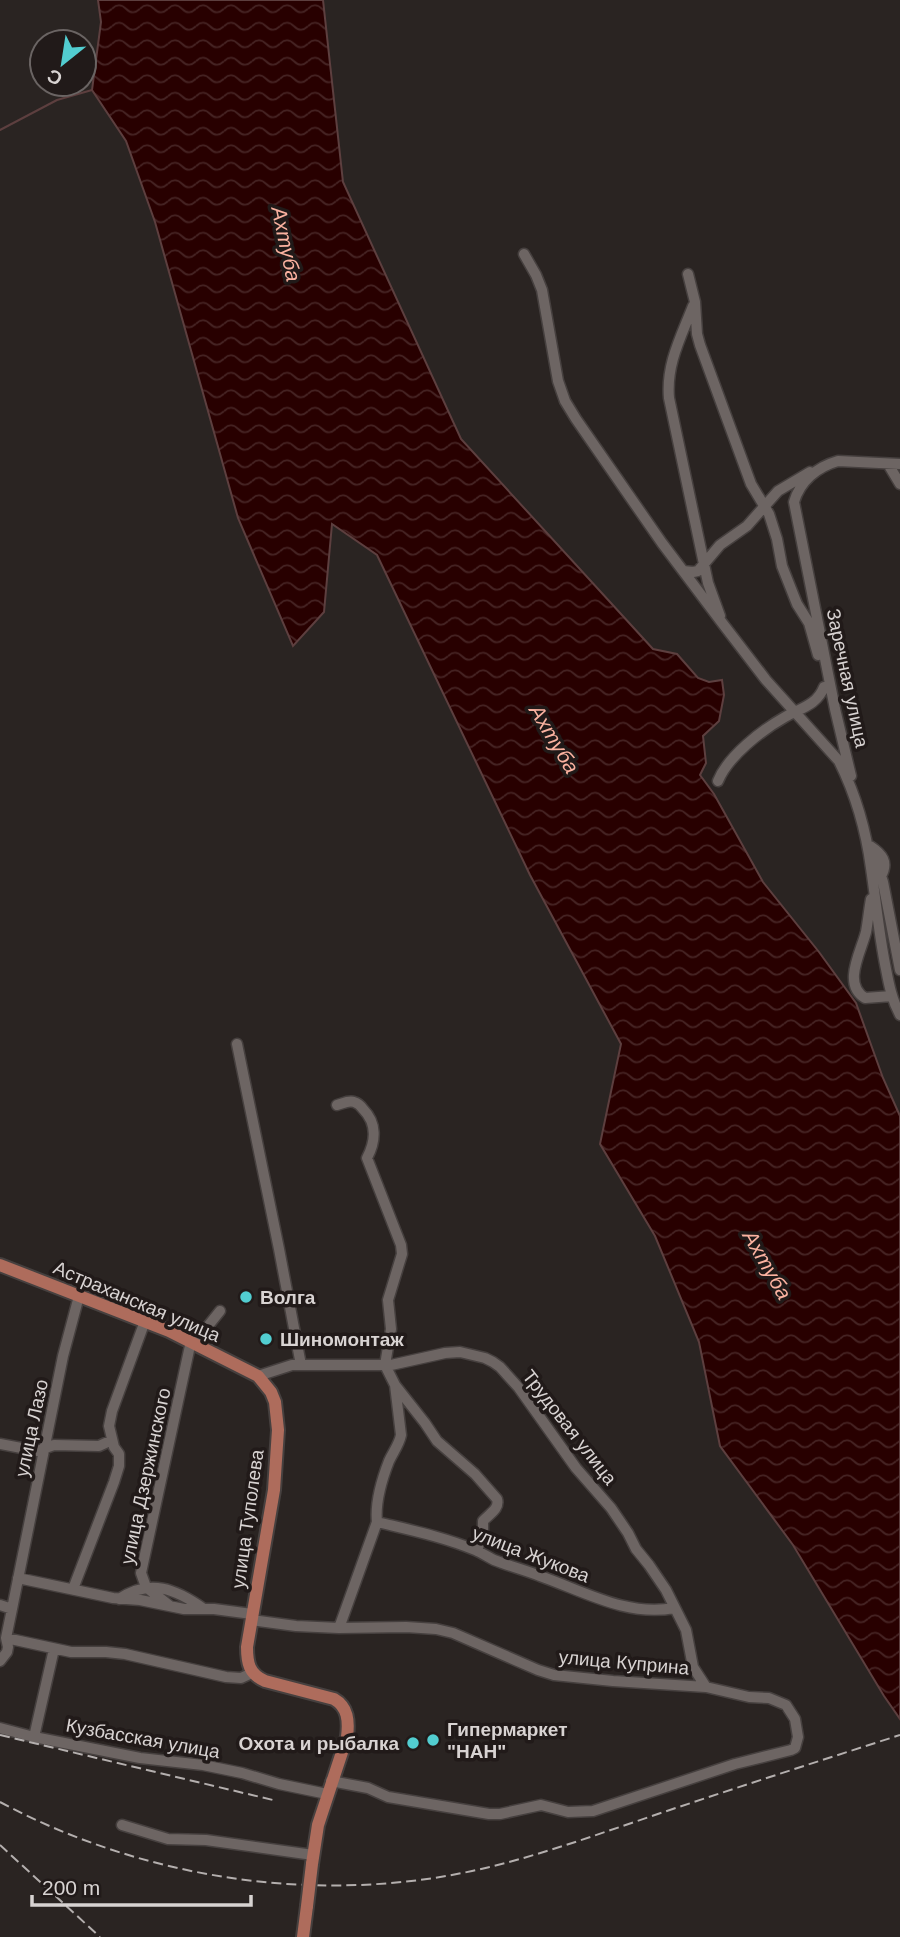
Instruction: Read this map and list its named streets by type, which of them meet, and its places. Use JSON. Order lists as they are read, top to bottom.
{
  "streets": {
    "main road": ["Астраханская улица", "улица Туполева"],
    "street": [
      "Заречная улица",
      "Трудовая улица",
      "улица Лазо",
      "улица Дзержинского",
      "улица Жукова",
      "улица Куприна",
      "Кузбасская улица"
    ]
  },
  "crossings": [
    ["Астраханская улица", "Трудовая улица"],
    ["Астраханская улица", "улица Лазо"],
    ["Астраханская улица", "улица Дзержинского"],
    ["Астраханская улица", "улица Туполева"],
    ["Трудовая улица", "улица Туполева"],
    ["Трудовая улица", "улица Жукова"],
    ["Трудовая улица", "улица Куприна"],
    ["улица Лазо", "улица Куприна"],
    ["улица Дзержинского", "улица Куприна"],
    ["улица Туполева", "улица Куприна"],
    ["улица Куприна", "Кузбасская улица"]
  ],
  "water": ["Ахтуба"],
  "places": [
    "Волга",
    "Шиномонтаж",
    "Гипермаркет \"НАН\"",
    "Охота и рыбалка"
  ],
  "scale_bar": "200 m",
  "north": "bottom left"
}
